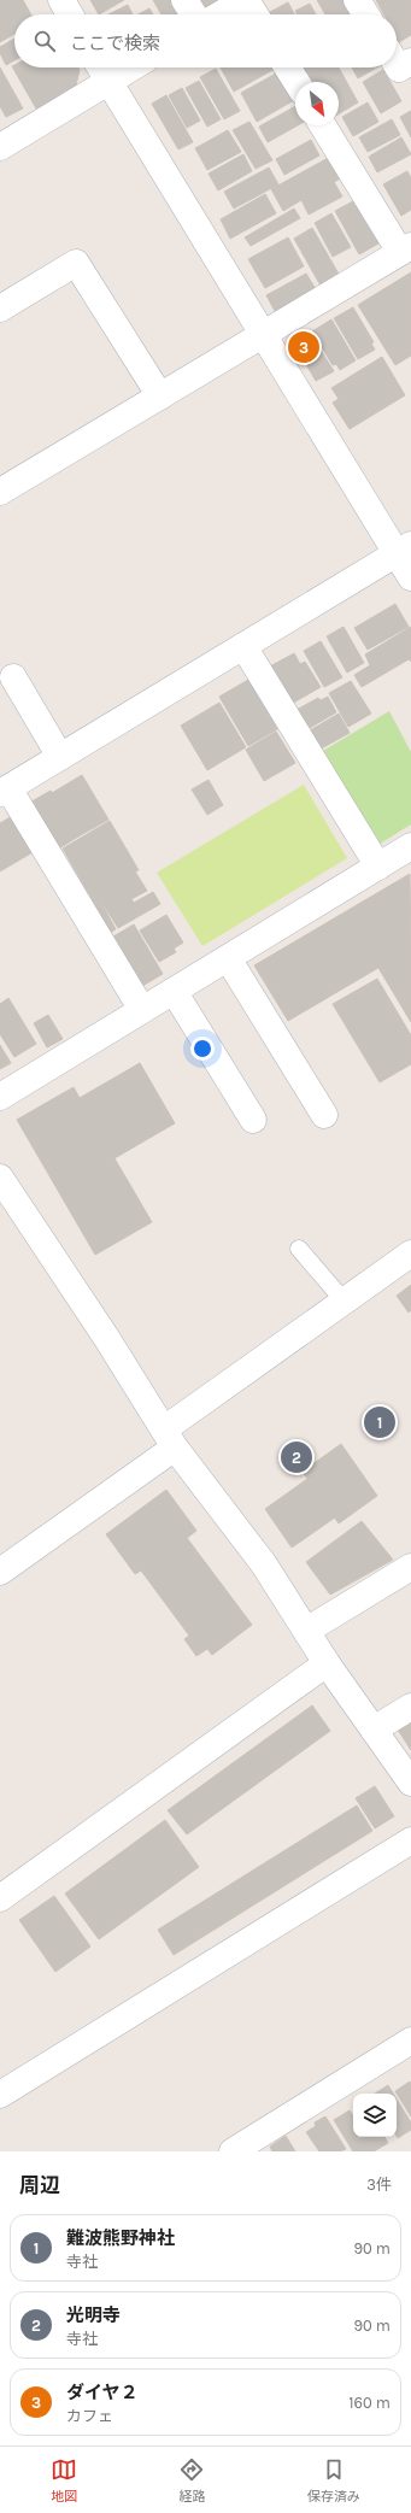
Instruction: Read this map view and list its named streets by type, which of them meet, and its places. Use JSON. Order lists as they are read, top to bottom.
{
  "north": "bottom right",
  "page": {
    "search": "ここで検索",
    "pins": ["3", "1", "2"],
    "heading": ["周辺", "3件"],
    "list": [
      {
        "mark": "1",
        "name": "難波熊野神社",
        "note": "寺社",
        "value": "90 m"
      },
      {
        "mark": "2",
        "name": "光明寺",
        "note": "寺社",
        "value": "90 m"
      },
      {
        "mark": "3",
        "name": "ダイヤ２",
        "note": "カフェ",
        "value": "160 m"
      }
    ],
    "nav": ["地図", "経路", "保存済み"]
  }
}
